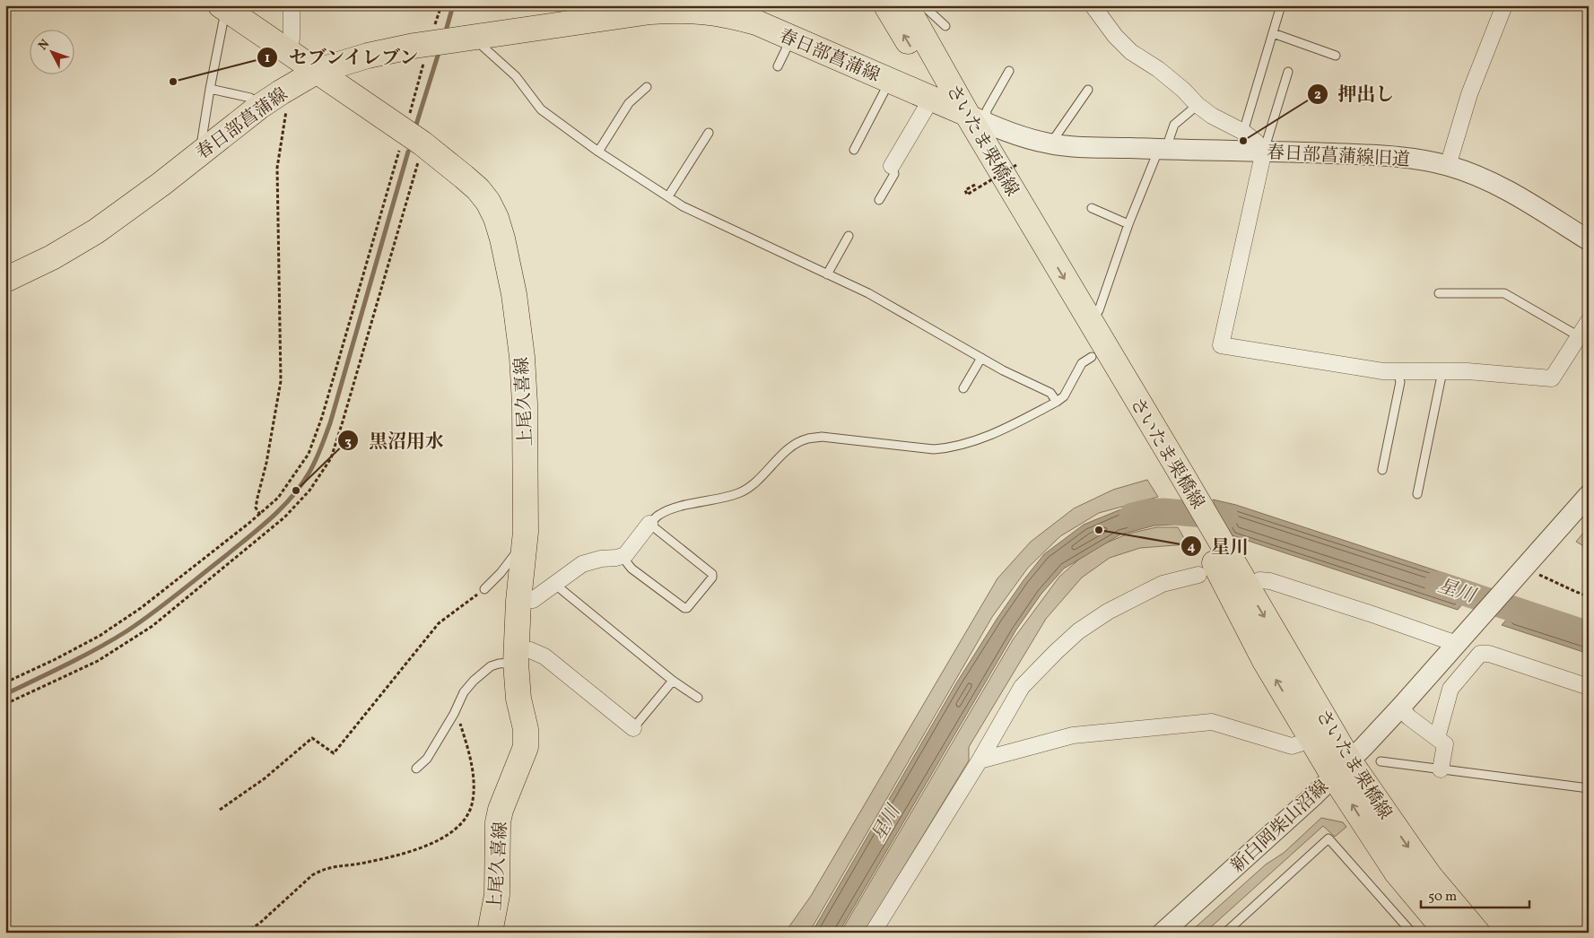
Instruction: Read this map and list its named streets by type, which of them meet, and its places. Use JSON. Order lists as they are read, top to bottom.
{
  "streets": {
    "main road": ["春日部菖蒲線", "さいたま栗橋線", "上尾久喜線"],
    "street": ["春日部菖蒲線旧道", "新白岡柴山沼線"]
  },
  "crossings": [
    ["春日部菖蒲線", "さいたま栗橋線"],
    ["春日部菖蒲線", "春日部菖蒲線旧道"],
    ["春日部菖蒲線", "上尾久喜線"],
    ["さいたま栗橋線", "春日部菖蒲線旧道"],
    ["さいたま栗橋線", "新白岡柴山沼線"]
  ],
  "water": ["星川"],
  "places": [
    "セブンイレブン",
    "押出し",
    "黒沼用水",
    "星川"
  ],
  "scale_bar": "50 m",
  "north": "top left"
}
